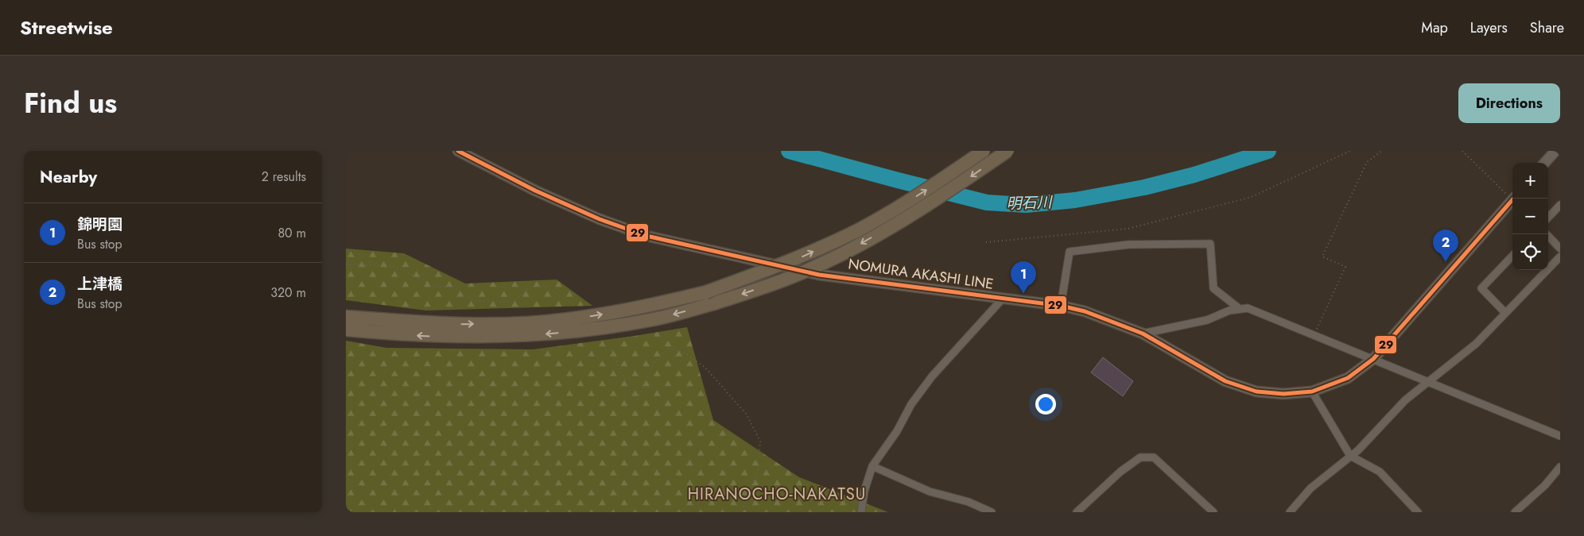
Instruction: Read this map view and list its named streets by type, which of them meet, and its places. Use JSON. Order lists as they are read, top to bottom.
{
  "streets": {
    "main road": ["NOMURA AKASHI LINE"]
  },
  "districts": ["HIRANOCHO-NAKATSU"],
  "water": ["明石川"],
  "lines": ["transit line 29"],
  "page": {
    "header": "Streetwise",
    "nav": ["Map", "Layers", "Share"],
    "title": "Find us",
    "buttons": "Directions",
    "heading": ["Nearby", "2 results"],
    "map_buttons": ["+", "−"],
    "list": [
      {
        "mark": "1",
        "name": "錦明園",
        "note": "Bus stop",
        "value": "80 m"
      },
      {
        "mark": "2",
        "name": "上津橋",
        "note": "Bus stop",
        "value": "320 m"
      }
    ],
    "pins": ["2", "1"]
  }
}
